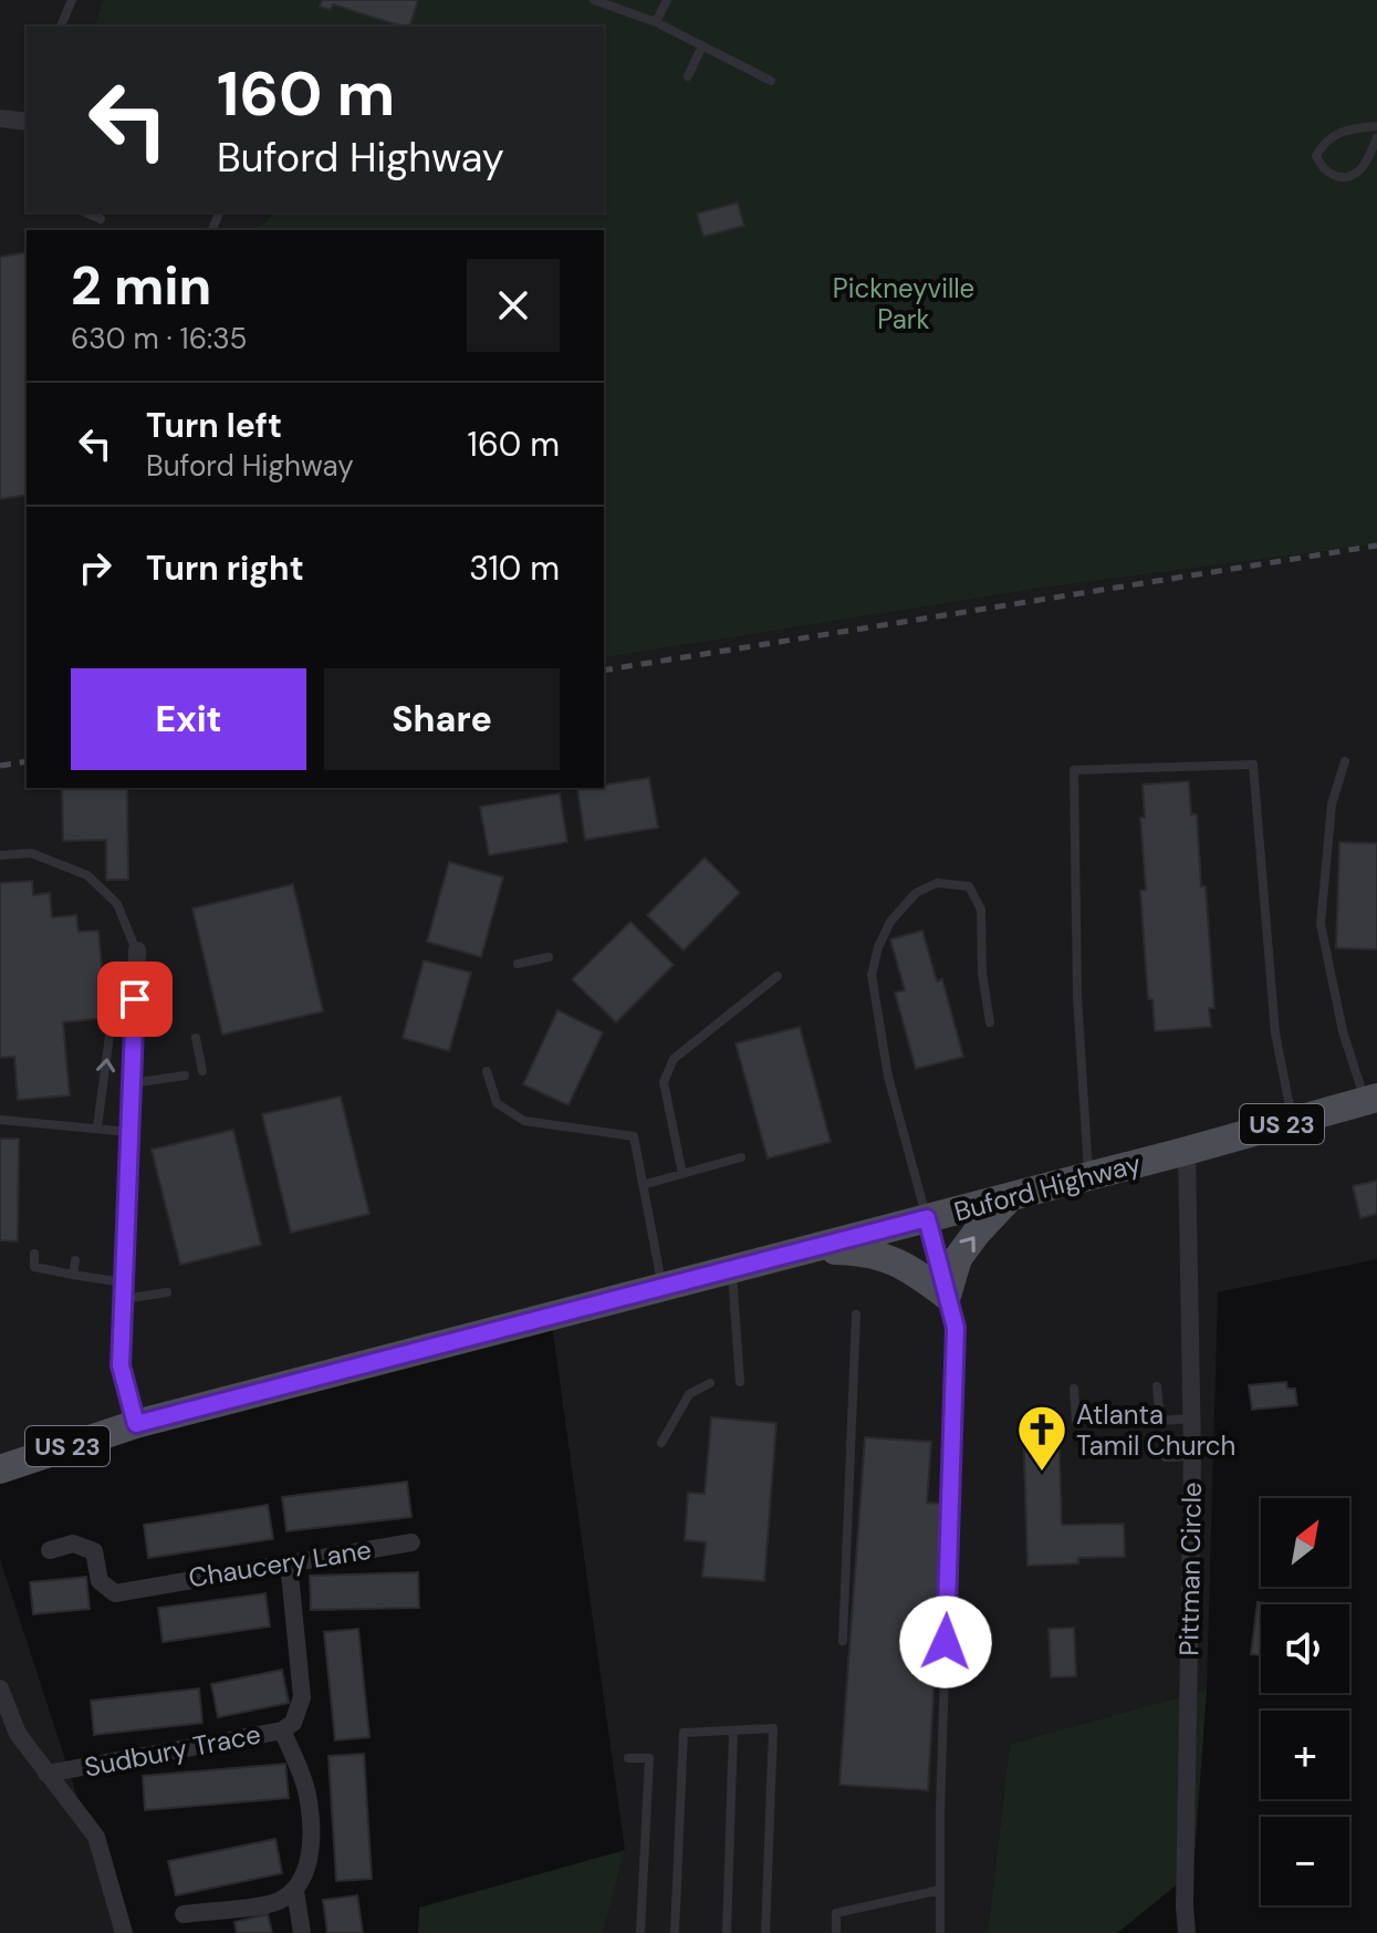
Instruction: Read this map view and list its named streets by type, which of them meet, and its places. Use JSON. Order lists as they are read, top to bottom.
{
  "streets": {
    "main road": ["US 23", "Buford Highway"],
    "street": ["Chaucery Lane", "Pittman Circle", "Sudbury Trace"]
  },
  "crossings": [
    ["Buford Highway", "Pittman Circle"],
    ["Chaucery Lane", "Sudbury Trace"]
  ],
  "parks": ["Pickneyville Park"],
  "places": {
    "church": ["Atlanta Tamil Church"]
  },
  "north": "top right",
  "page": {
    "turn": ["160 m", "Buford Highway"],
    "heading": ["2 min", "630 m · 16:35"],
    "list": [
      {
        "name": "Turn left",
        "note": "Buford Highway",
        "value": "160 m"
      },
      {
        "name": "Turn right",
        "value": "310 m"
      }
    ],
    "buttons": ["Exit", "Share"],
    "map_buttons": ["+", "−"]
  }
}
